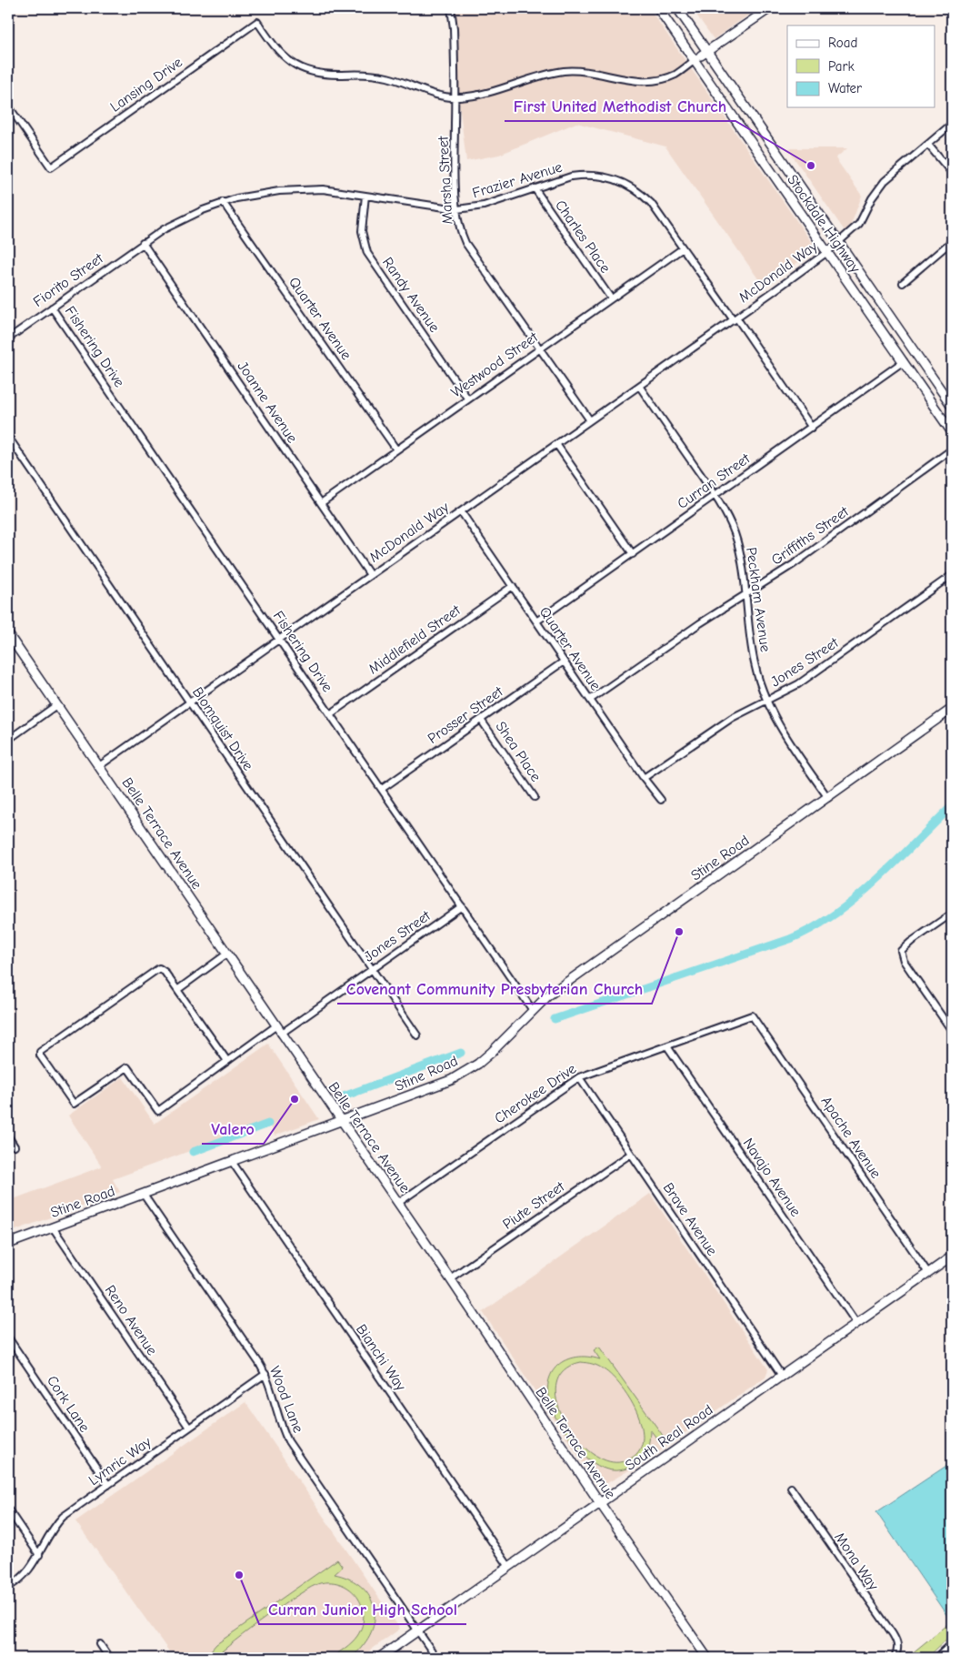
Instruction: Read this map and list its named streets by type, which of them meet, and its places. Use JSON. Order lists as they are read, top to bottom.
{
  "streets": {
    "street": [
      "Lansing Drive",
      "Marsha Street",
      "Frazier Avenue",
      "Stockdale Highway",
      "Charles Place",
      "McDonald Way",
      "Fiorito Street",
      "Randy Avenue",
      "Quarter Avenue",
      "Fishering Drive",
      "Westwood Street",
      "Joanne Avenue",
      "Curran Street",
      "Griffiths Street",
      "Peckham Avenue",
      "Middlefield Street",
      "Jones Street",
      "Prosser Street",
      "Blomquist Drive",
      "Shea Place",
      "Belle Terrace Avenue",
      "Stine Road",
      "Cherokee Drive",
      "Apache Avenue",
      "Navajo Avenue",
      "Piute Street",
      "Brave Avenue",
      "Reno Avenue",
      "Bianchi Way",
      "Wood Lane",
      "Cork Lane",
      "South Real Road",
      "Lymric Way",
      "Mona Way"
    ]
  },
  "crossings": [
    ["Lansing Drive", "Marsha Street"],
    ["Marsha Street", "Frazier Avenue"],
    ["Marsha Street", "McDonald Way"],
    ["Marsha Street", "Westwood Street"],
    ["Frazier Avenue", "Charles Place"],
    ["Frazier Avenue", "McDonald Way"],
    ["Frazier Avenue", "Fiorito Street"],
    ["Frazier Avenue", "Randy Avenue"],
    ["Frazier Avenue", "Quarter Avenue"],
    ["Frazier Avenue", "Westwood Street"],
    ["Frazier Avenue", "Joanne Avenue"],
    ["Frazier Avenue", "Curran Street"],
    ["Stockdale Highway", "McDonald Way"],
    ["Stockdale Highway", "Curran Street"],
    ["Charles Place", "Westwood Street"],
    ["McDonald Way", "Quarter Avenue"],
    ["McDonald Way", "Fishering Drive"],
    ["McDonald Way", "Joanne Avenue"],
    ["McDonald Way", "Peckham Avenue"],
    ["McDonald Way", "Blomquist Drive"],
    ["McDonald Way", "Belle Terrace Avenue"],
    ["Fiorito Street", "Fishering Drive"],
    ["Fiorito Street", "Joanne Avenue"],
    ["Randy Avenue", "Westwood Street"],
    ["Quarter Avenue", "Westwood Street"],
    ["Quarter Avenue", "Curran Street"],
    ["Quarter Avenue", "Griffiths Street"],
    ["Quarter Avenue", "Middlefield Street"],
    ["Quarter Avenue", "Jones Street"],
    ["Quarter Avenue", "Prosser Street"],
    ["Fishering Drive", "Middlefield Street"],
    ["Fishering Drive", "Jones Street"],
    ["Fishering Drive", "Prosser Street"],
    ["Fishering Drive", "Stine Road"],
    ["Westwood Street", "Joanne Avenue"],
    ["Curran Street", "Peckham Avenue"],
    ["Griffiths Street", "Peckham Avenue"],
    ["Peckham Avenue", "Jones Street"],
    ["Peckham Avenue", "Stine Road"],
    ["Jones Street", "Blomquist Drive"],
    ["Jones Street", "Belle Terrace Avenue"],
    ["Prosser Street", "Shea Place"],
    ["Belle Terrace Avenue", "Stine Road"],
    ["Belle Terrace Avenue", "Cherokee Drive"],
    ["Belle Terrace Avenue", "Piute Street"],
    ["Belle Terrace Avenue", "South Real Road"],
    ["Stine Road", "Reno Avenue"],
    ["Stine Road", "Bianchi Way"],
    ["Stine Road", "Wood Lane"],
    ["Cherokee Drive", "Apache Avenue"],
    ["Cherokee Drive", "Navajo Avenue"],
    ["Cherokee Drive", "Brave Avenue"],
    ["Apache Avenue", "South Real Road"],
    ["Navajo Avenue", "South Real Road"],
    ["Piute Street", "Brave Avenue"],
    ["Brave Avenue", "South Real Road"],
    ["Reno Avenue", "Lymric Way"],
    ["Bianchi Way", "South Real Road"],
    ["Wood Lane", "South Real Road"],
    ["Wood Lane", "Lymric Way"],
    ["Cork Lane", "Lymric Way"]
  ],
  "places": [
    "First United Methodist Church",
    "Covenant Community Presbyterian Church",
    "Valero",
    "Curran Junior High School"
  ],
  "legend": ["Road", "Park", "Water"]
}
